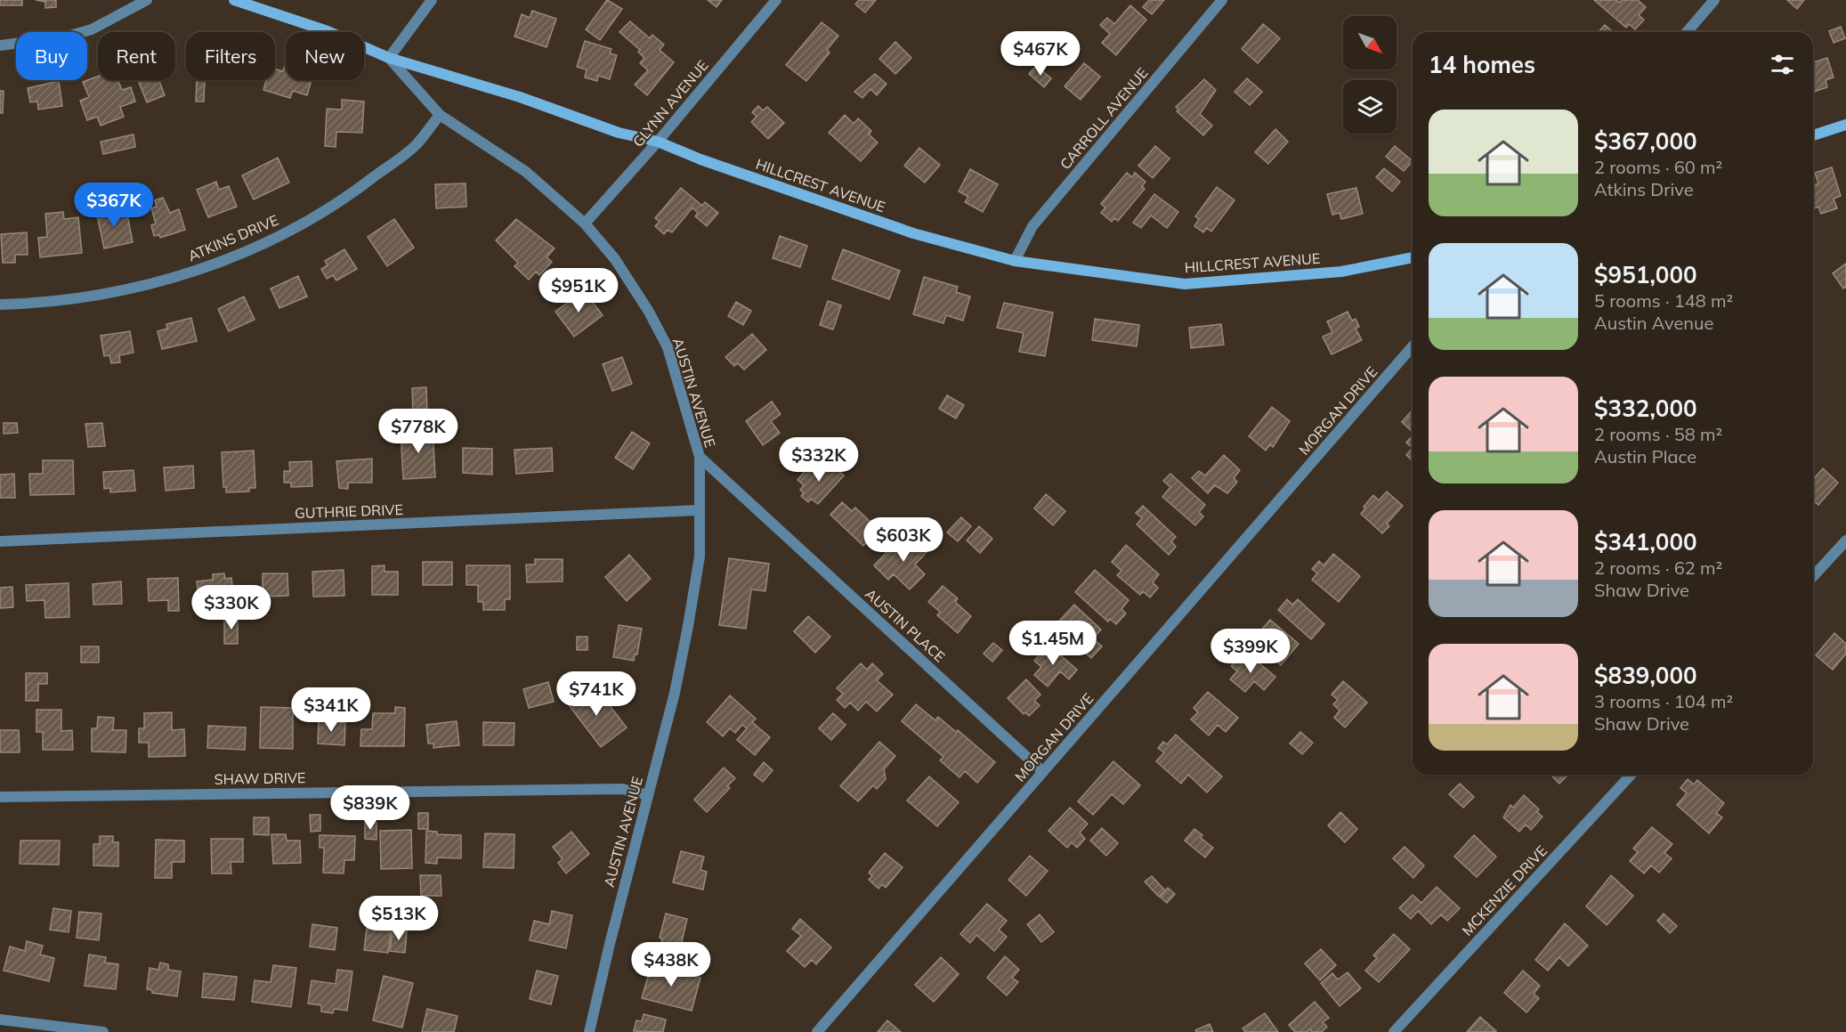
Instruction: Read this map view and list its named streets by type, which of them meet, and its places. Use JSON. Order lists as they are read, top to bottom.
{
  "streets": {
    "street": [
      "GLYNN AVENUE",
      "CARROLL AVENUE",
      "HILLCREST AVENUE",
      "ATKINS DRIVE",
      "AUSTIN AVENUE",
      "MORGAN DRIVE",
      "GUTHRIE DRIVE",
      "AUSTIN PLACE",
      "SHAW DRIVE",
      "MCKENZIE DRIVE"
    ]
  },
  "crossings": [
    ["GLYNN AVENUE", "HILLCREST AVENUE"],
    ["GLYNN AVENUE", "AUSTIN AVENUE"],
    ["CARROLL AVENUE", "HILLCREST AVENUE"],
    ["HILLCREST AVENUE", "AUSTIN AVENUE"],
    ["ATKINS DRIVE", "AUSTIN AVENUE"],
    ["AUSTIN AVENUE", "GUTHRIE DRIVE"],
    ["AUSTIN AVENUE", "AUSTIN PLACE"],
    ["AUSTIN AVENUE", "SHAW DRIVE"],
    ["MORGAN DRIVE", "AUSTIN PLACE"]
  ],
  "north": "bottom right",
  "page": {
    "price": [
      "$467K",
      "$367K",
      "$951K",
      "$778K",
      "$332K",
      "$603K",
      "$330K",
      "$1.45M",
      "$399K",
      "$741K",
      "$341K",
      "$839K",
      "$513K",
      "$438K"
    ],
    "chip": [
      "Buy",
      "Rent",
      "Filters",
      "New"
    ],
    "heading": "14 homes",
    "list": [
      {
        "name": "$367,000",
        "note": "2 rooms · 60 m² · Atkins Drive"
      },
      {
        "name": "$951,000",
        "note": "5 rooms · 148 m² · Austin Avenue"
      },
      {
        "name": "$332,000",
        "note": "2 rooms · 58 m² · Austin Place"
      },
      {
        "name": "$341,000",
        "note": "2 rooms · 62 m² · Shaw Drive"
      },
      {
        "name": "$839,000",
        "note": "3 rooms · 104 m² · Shaw Drive"
      }
    ]
  }
}
